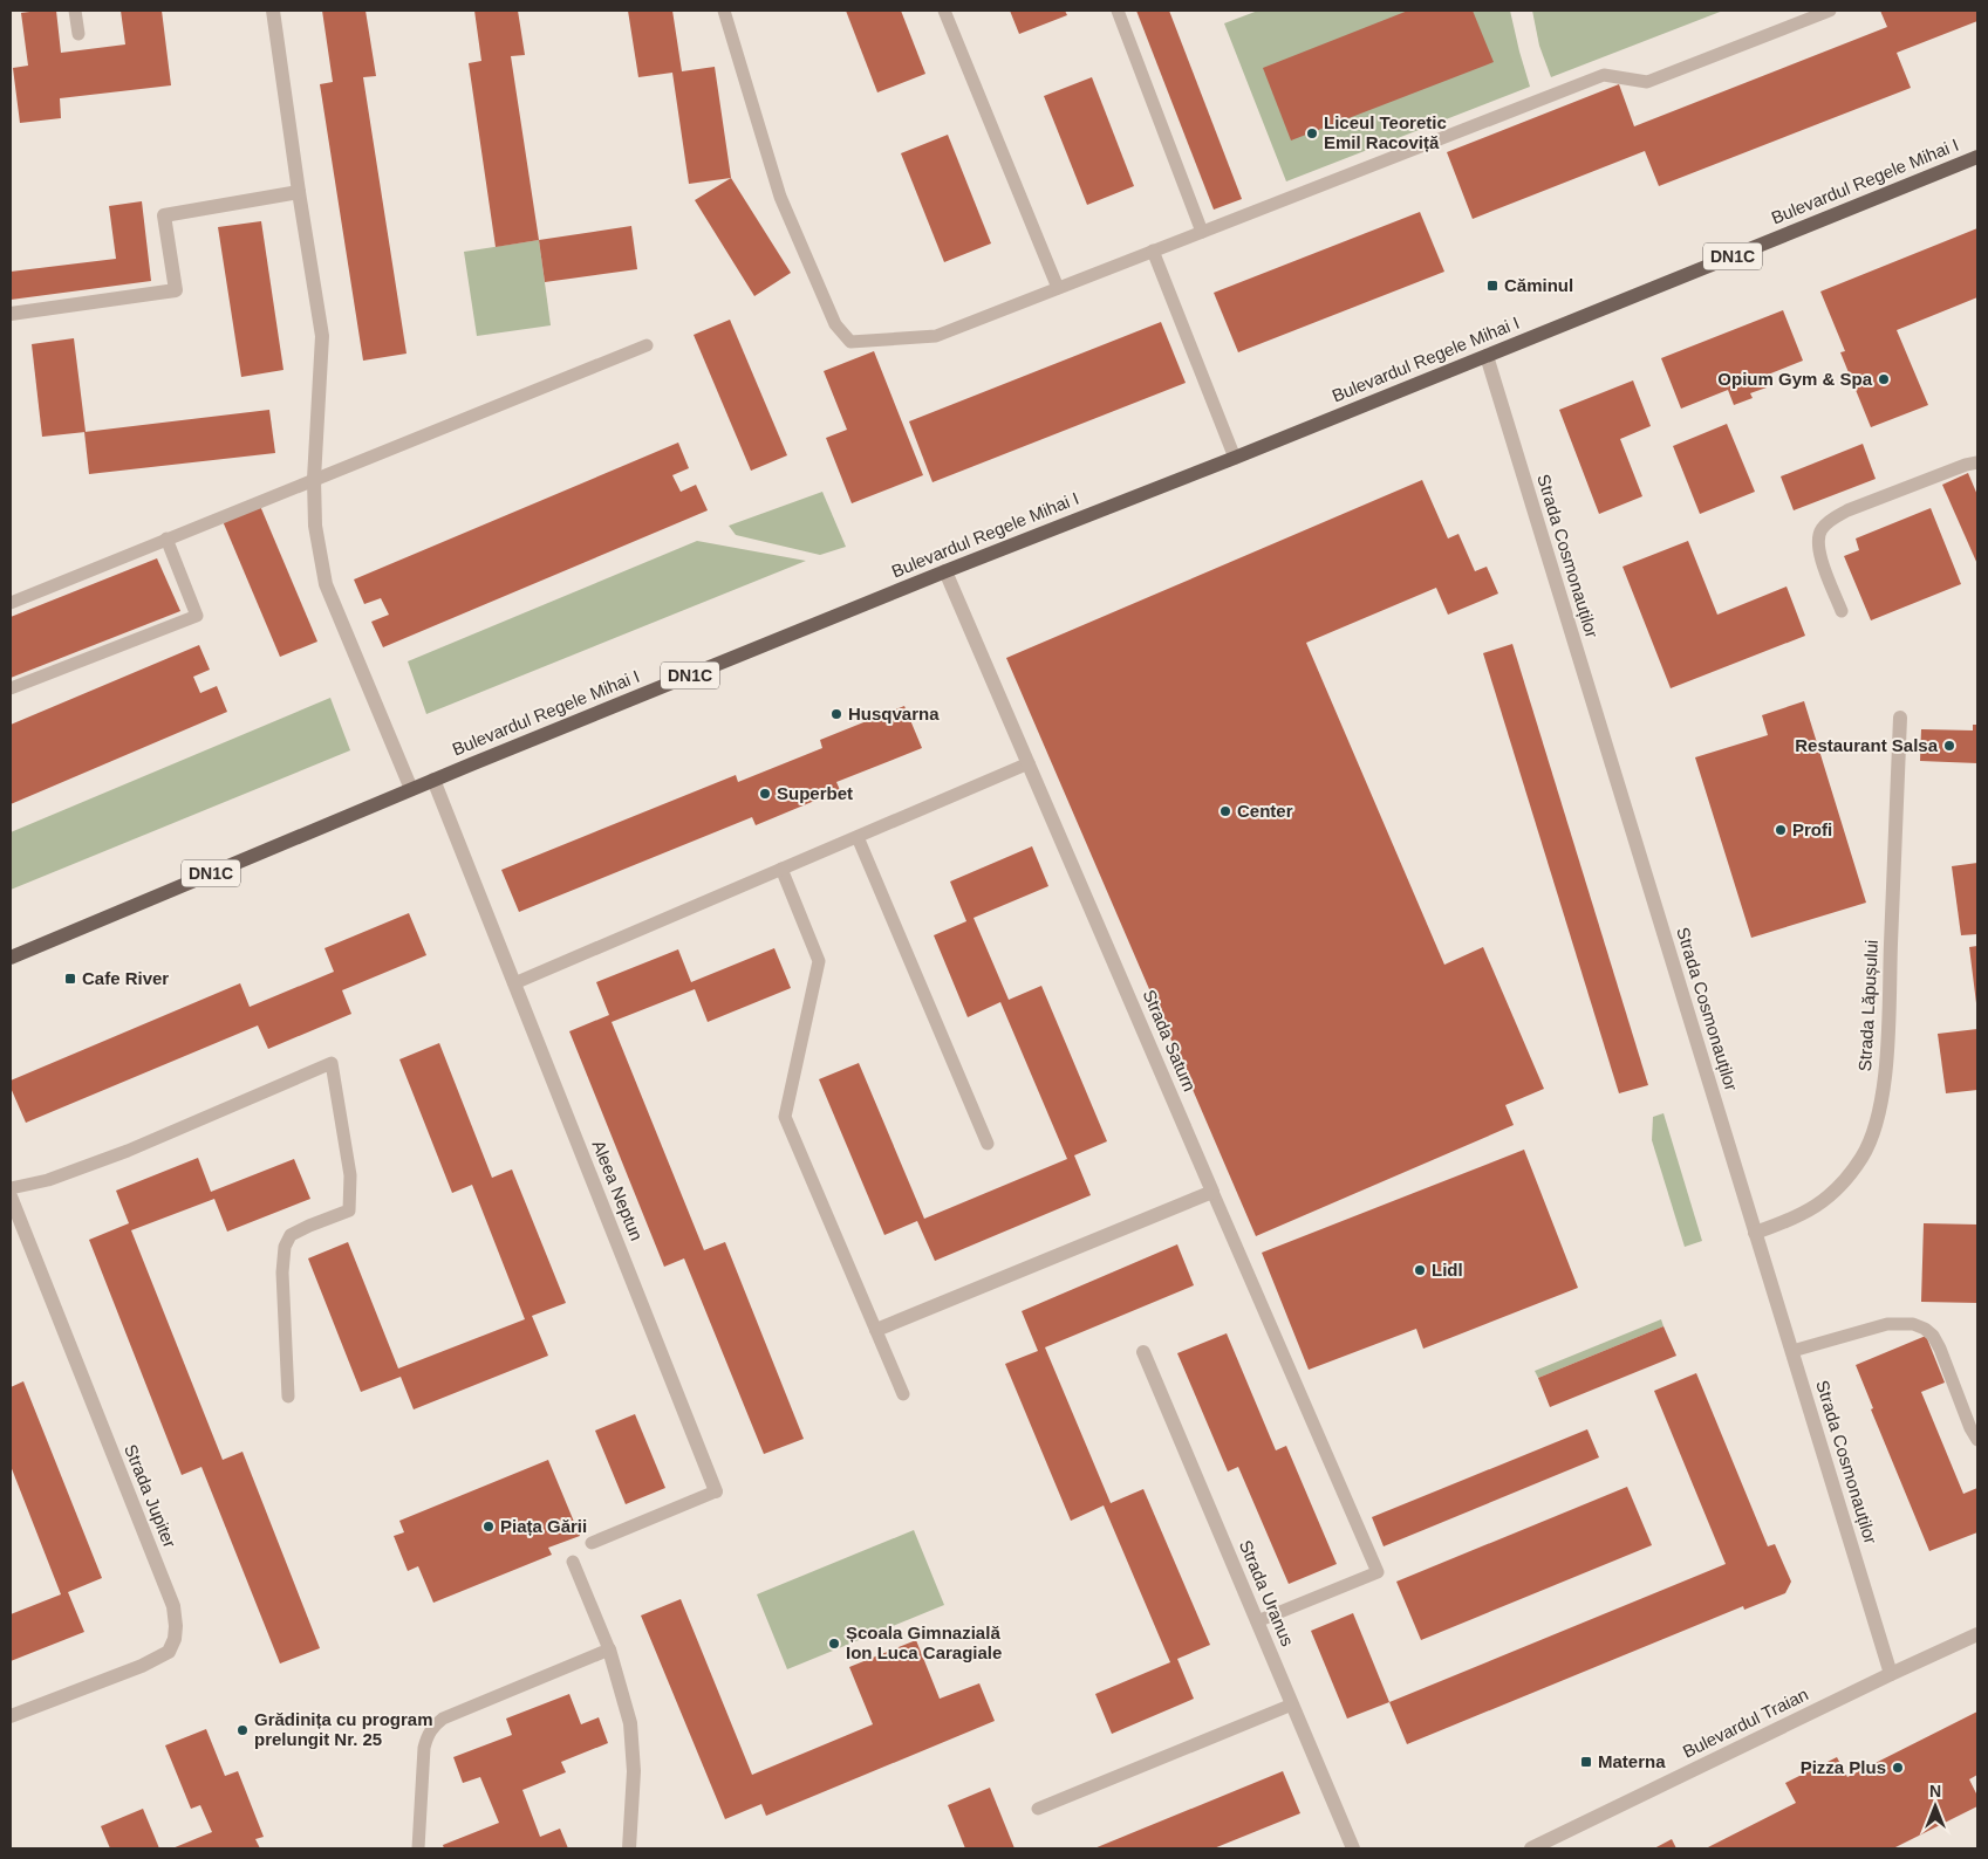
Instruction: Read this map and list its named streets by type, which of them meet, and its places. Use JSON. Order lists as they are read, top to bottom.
{
  "streets": {
    "main road": ["Bulevardul Regele Mihai I", "DN1C"],
    "street": [
      "Strada Cosmonauților",
      "Strada Lăpușului",
      "Strada Saturn",
      "Aleea Neptun",
      "Strada Jupiter",
      "Strada Uranus",
      "Bulevardul Traian"
    ]
  },
  "crossings": [
    ["Bulevardul Regele Mihai I", "Strada Cosmonauților"],
    ["Bulevardul Regele Mihai I", "Strada Saturn"],
    ["Bulevardul Regele Mihai I", "Aleea Neptun"],
    ["Strada Cosmonauților", "Strada Lăpușului"],
    ["Strada Cosmonauților", "Bulevardul Traian"]
  ],
  "places": {
    "other": [
      "Liceul Teoretic Emil Racoviță",
      "Opium Gym & Spa",
      "Husqvarna",
      "Restaurant Salsa",
      "Superbet",
      "Center",
      "Profi",
      "Lidl",
      "Piața Gării",
      "Școala Gimnazială Ion Luca Caragiale",
      "Grădinița cu program prelungit Nr. 25",
      "Pizza Plus"
    ],
    "transit": ["Căminul", "Cafe River", "Materna"]
  },
  "north": "top"
}
